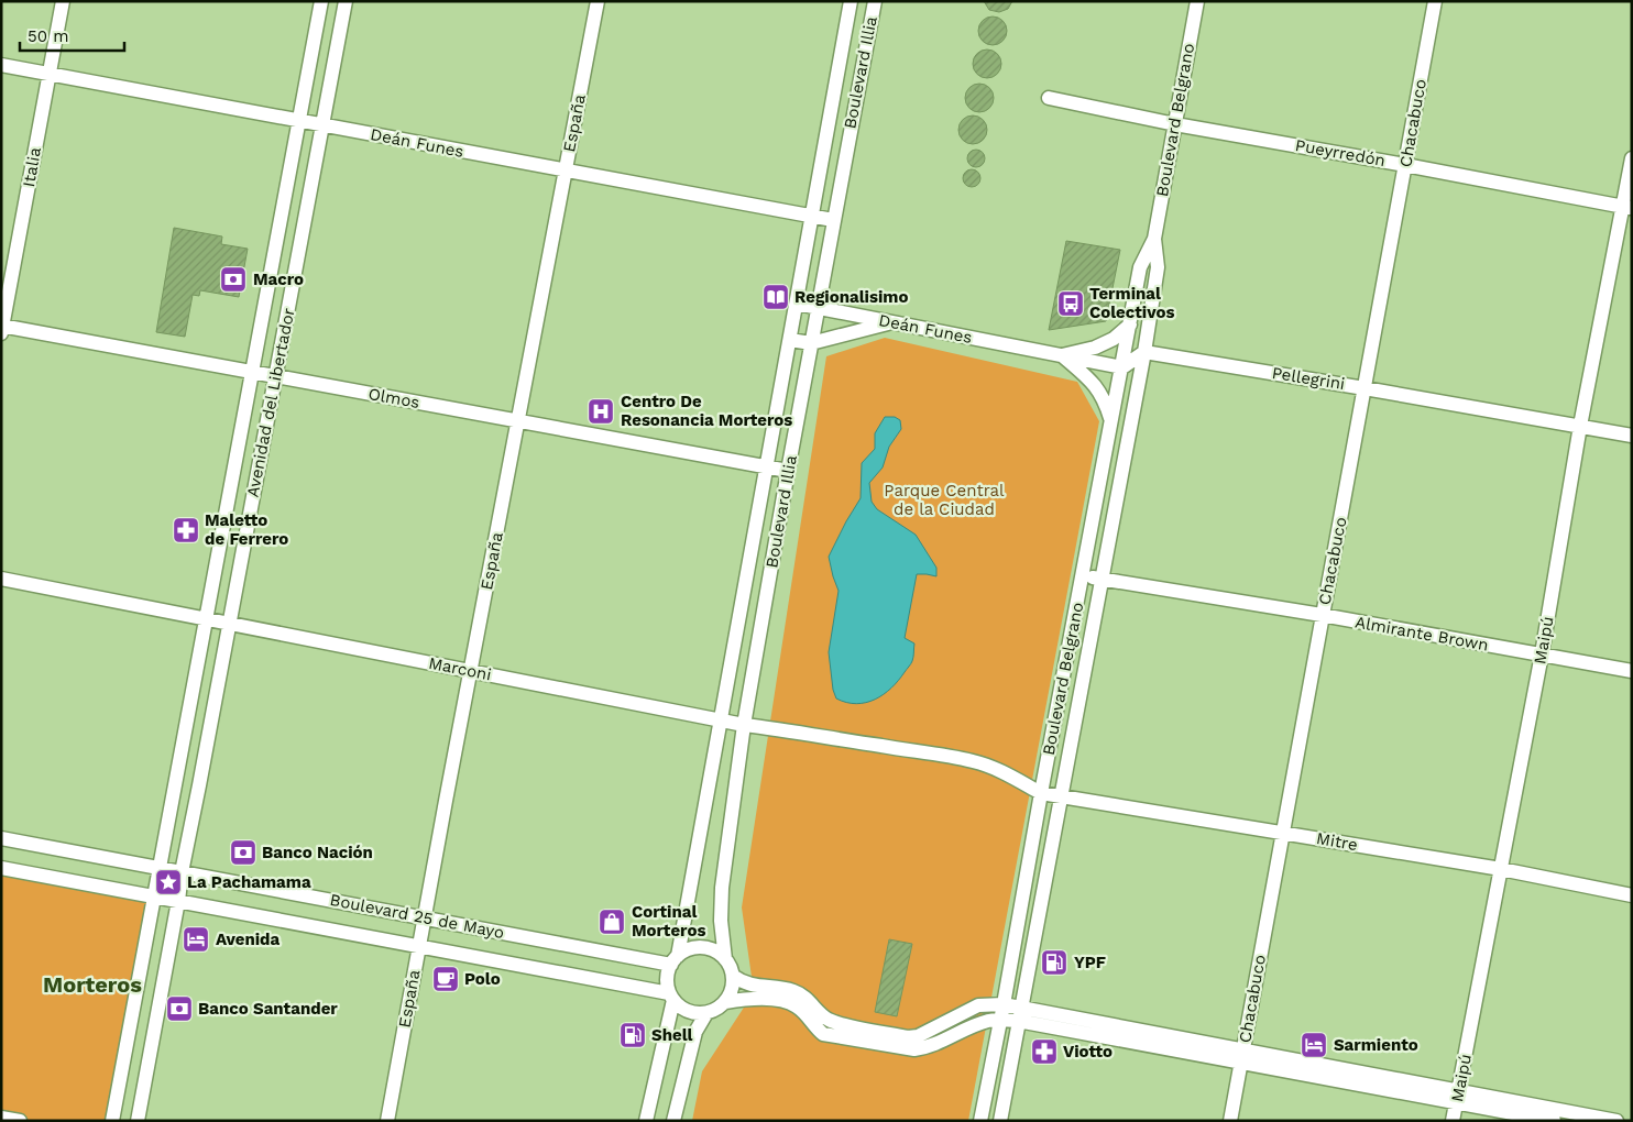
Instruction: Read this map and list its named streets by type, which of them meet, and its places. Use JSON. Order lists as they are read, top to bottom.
{
  "streets": {
    "street": [
      "Boulevard Illia",
      "Boulevard Belgrano",
      "España",
      "Chacabuco",
      "Deán Funes",
      "Pueyrredón",
      "Italia",
      "Pellegrini",
      "Olmos",
      "Avenidad del Libertador",
      "Almirante Brown",
      "Maipú",
      "Marconi",
      "Mitre",
      "Boulevard 25 de Mayo"
    ]
  },
  "crossings": [
    ["Boulevard Illia", "Deán Funes"],
    ["Boulevard Illia", "Olmos"],
    ["Boulevard Illia", "Marconi"],
    ["Boulevard Illia", "Boulevard 25 de Mayo"],
    ["Boulevard Belgrano", "Pueyrredón"],
    ["Boulevard Belgrano", "Pellegrini"],
    ["Boulevard Belgrano", "Almirante Brown"],
    ["Boulevard Belgrano", "Marconi"],
    ["Boulevard Belgrano", "Mitre"],
    ["España", "Deán Funes"],
    ["España", "Olmos"],
    ["España", "Marconi"],
    ["España", "Boulevard 25 de Mayo"],
    ["Chacabuco", "Pueyrredón"],
    ["Chacabuco", "Pellegrini"],
    ["Chacabuco", "Almirante Brown"],
    ["Chacabuco", "Mitre"],
    ["Deán Funes", "Italia"],
    ["Deán Funes", "Avenidad del Libertador"],
    ["Pueyrredón", "Maipú"],
    ["Italia", "Olmos"],
    ["Pellegrini", "Maipú"],
    ["Olmos", "Avenidad del Libertador"],
    ["Avenidad del Libertador", "Marconi"],
    ["Avenidad del Libertador", "Boulevard 25 de Mayo"],
    ["Almirante Brown", "Maipú"],
    ["Maipú", "Mitre"],
    ["Marconi", "Mitre"]
  ],
  "districts": ["Morteros"],
  "parks": ["Parque Central de la Ciudad"],
  "places": {
    "bank": ["Macro", "Banco Nación", "Banco Santander"],
    "library": ["Regionalisimo"],
    "bus stop": ["Terminal Colectivos"],
    "hospital": ["Centro De Resonancia Morteros"],
    "pharmacy": ["Maletto de Ferrero", "Viotto"],
    "place": ["La Pachamama"],
    "shop": ["Cortinal Morteros"],
    "hotel": ["Avenida", "Sarmiento"],
    "fuel station": ["YPF", "Shell"],
    "cafe": ["Polo"]
  },
  "scale_bar": "50 m"
}
